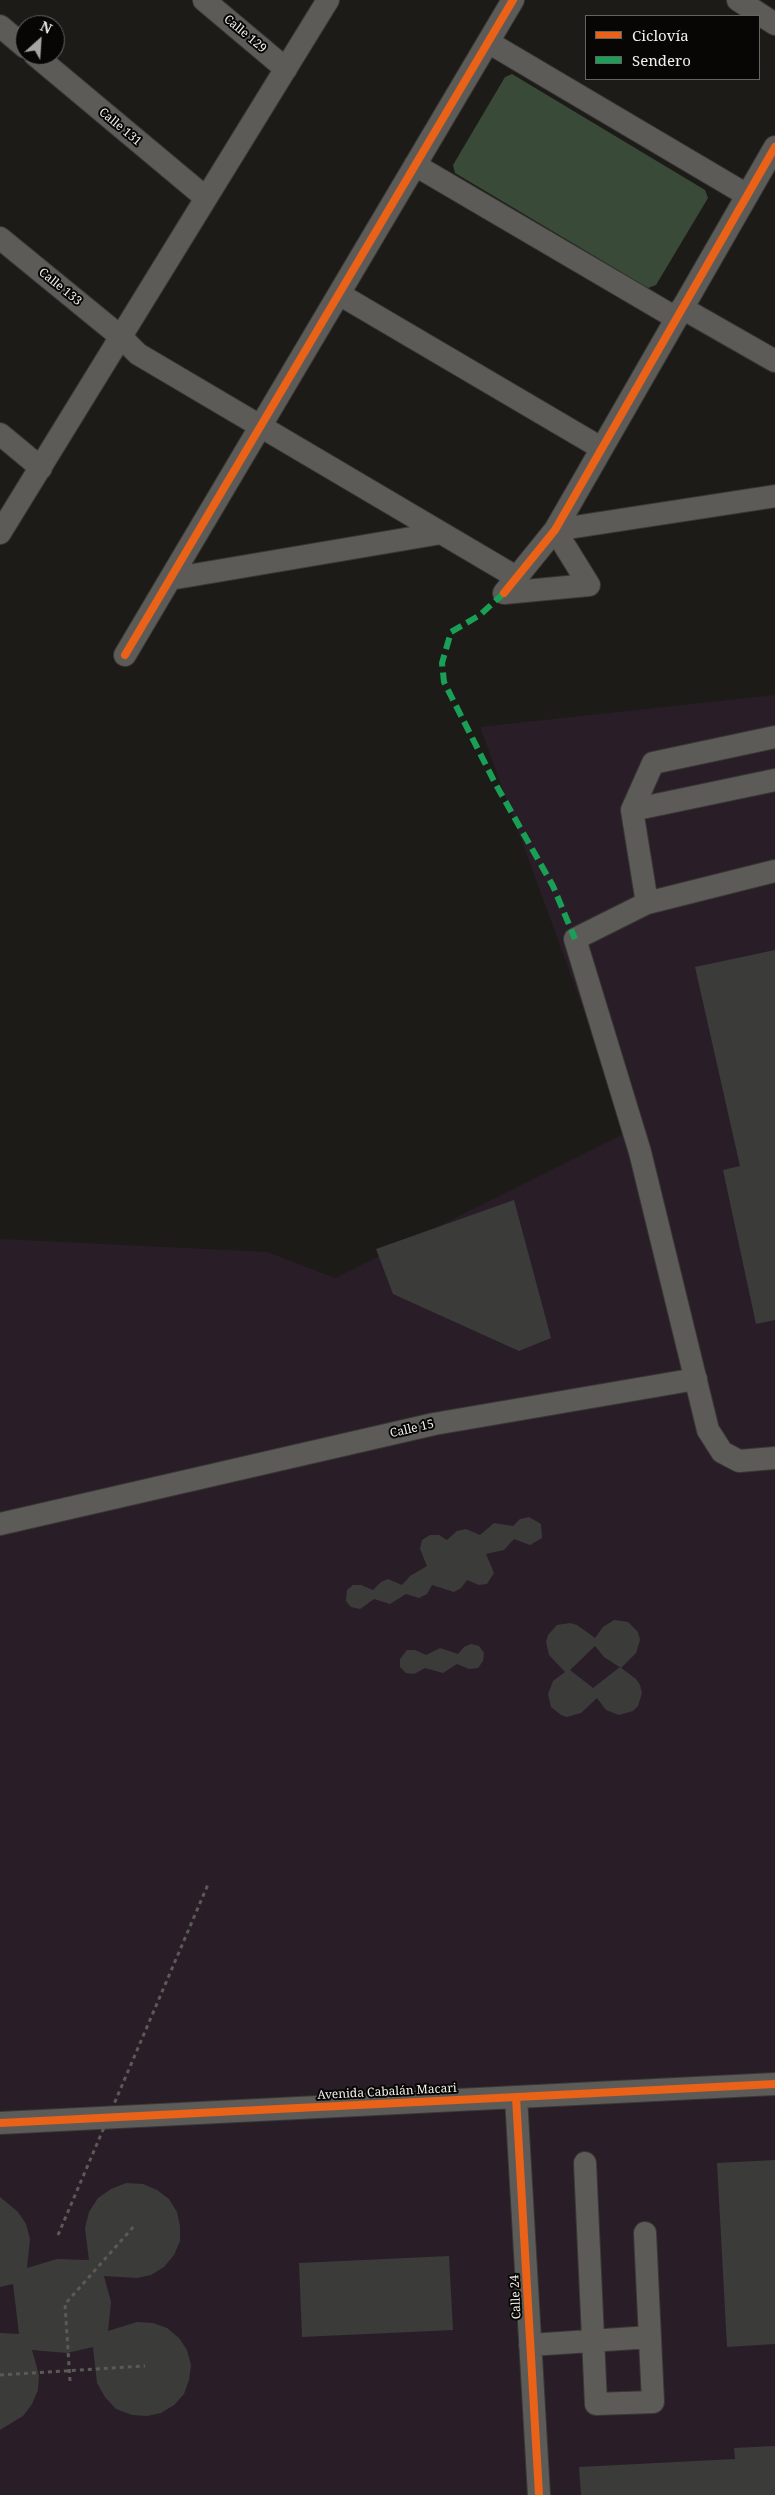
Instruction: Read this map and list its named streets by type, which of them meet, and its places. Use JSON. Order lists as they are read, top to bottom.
{
  "streets": {
    "street": [
      "Calle 129",
      "Calle 131",
      "Calle 133",
      "Calle 15",
      "Avenida Cabalán Macari",
      "Calle 24"
    ]
  },
  "crossings": [
    ["Avenida Cabalán Macari", "Calle 24"]
  ],
  "legend": ["Ciclovía", "Sendero"],
  "north": "top right"
}
